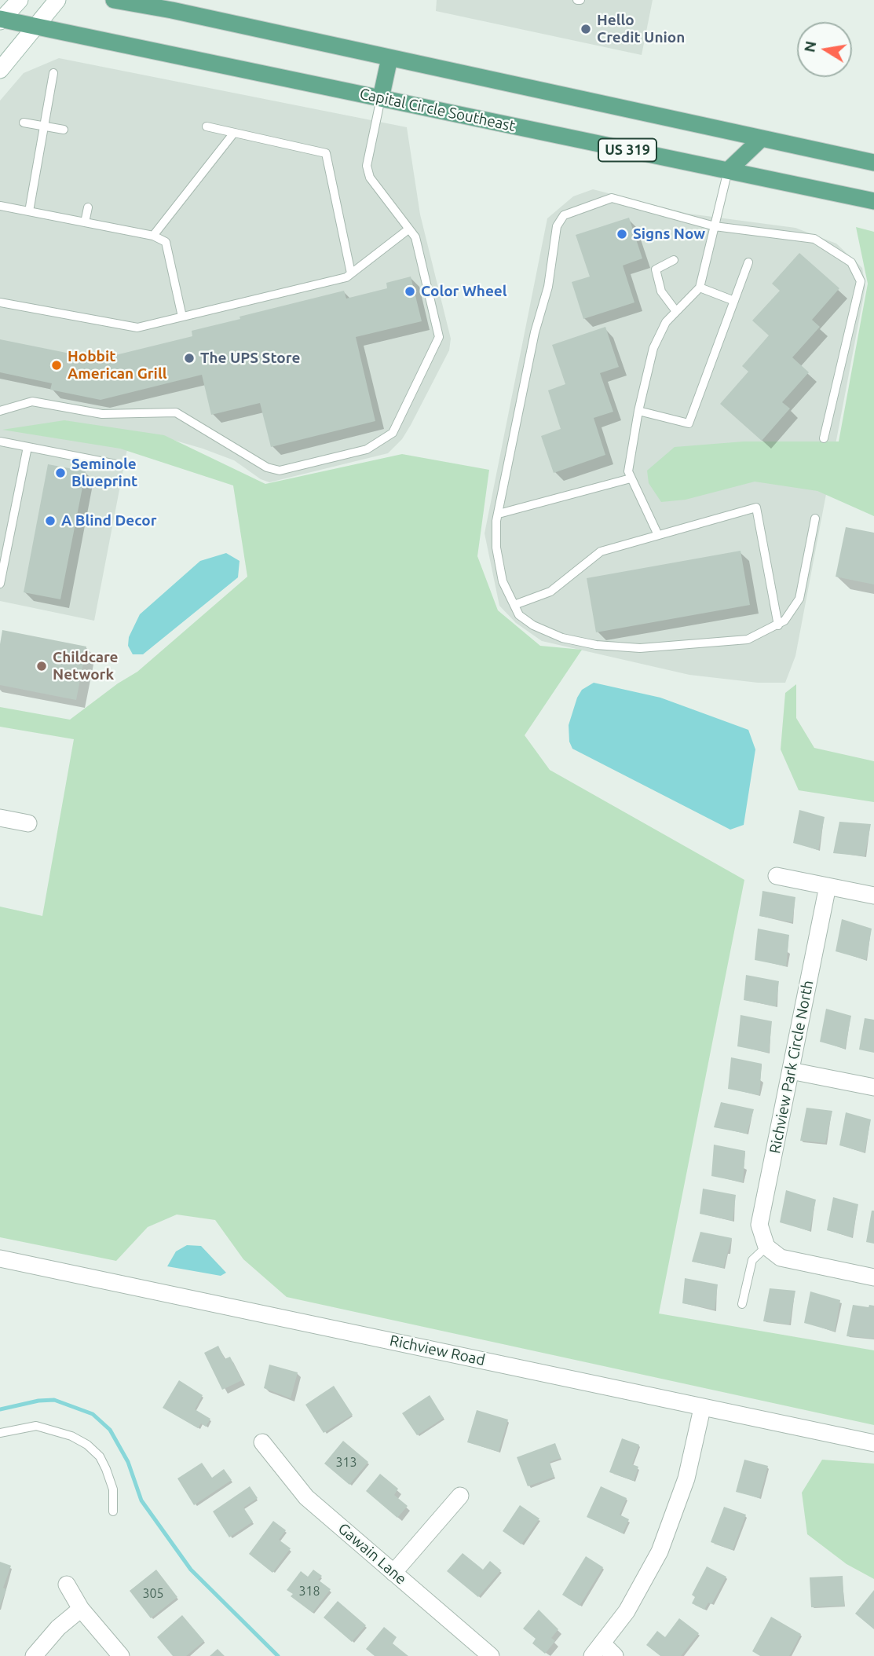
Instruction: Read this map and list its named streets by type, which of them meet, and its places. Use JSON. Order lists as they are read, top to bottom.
{
  "streets": {
    "main road": ["Capital Circle Southeast", "US 319"],
    "street": ["Richview Park Circle North", "Richview Road", "Gawain Lane"]
  },
  "places": [
    "Hello Credit Union",
    "Signs Now",
    "Color Wheel",
    "The UPS Store",
    "Hobbit American Grill",
    "Seminole Blueprint",
    "A Blind Decor",
    "Childcare Network"
  ],
  "house_numbers": ["313", "318", "305"],
  "north": "left"
}
